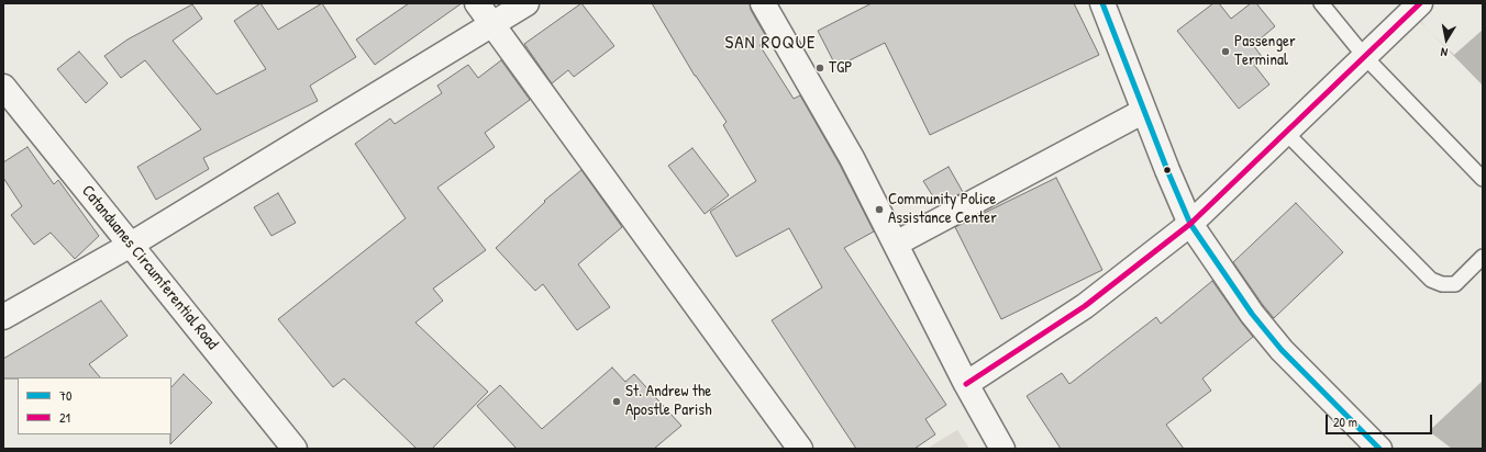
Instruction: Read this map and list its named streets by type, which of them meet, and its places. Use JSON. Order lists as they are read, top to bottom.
{
  "streets": {
    "street": ["Catanduanes Circumferential Road"]
  },
  "districts": ["SAN ROQUE"],
  "places": [
    "Passenger Terminal",
    "TGP",
    "Community Police Assistance Center",
    "St. Andrew the Apostle Parish"
  ],
  "lines": ["transit line 70", "transit line 21"],
  "legend": ["70", "21"],
  "scale_bar": "20 m",
  "north": "bottom"
}
